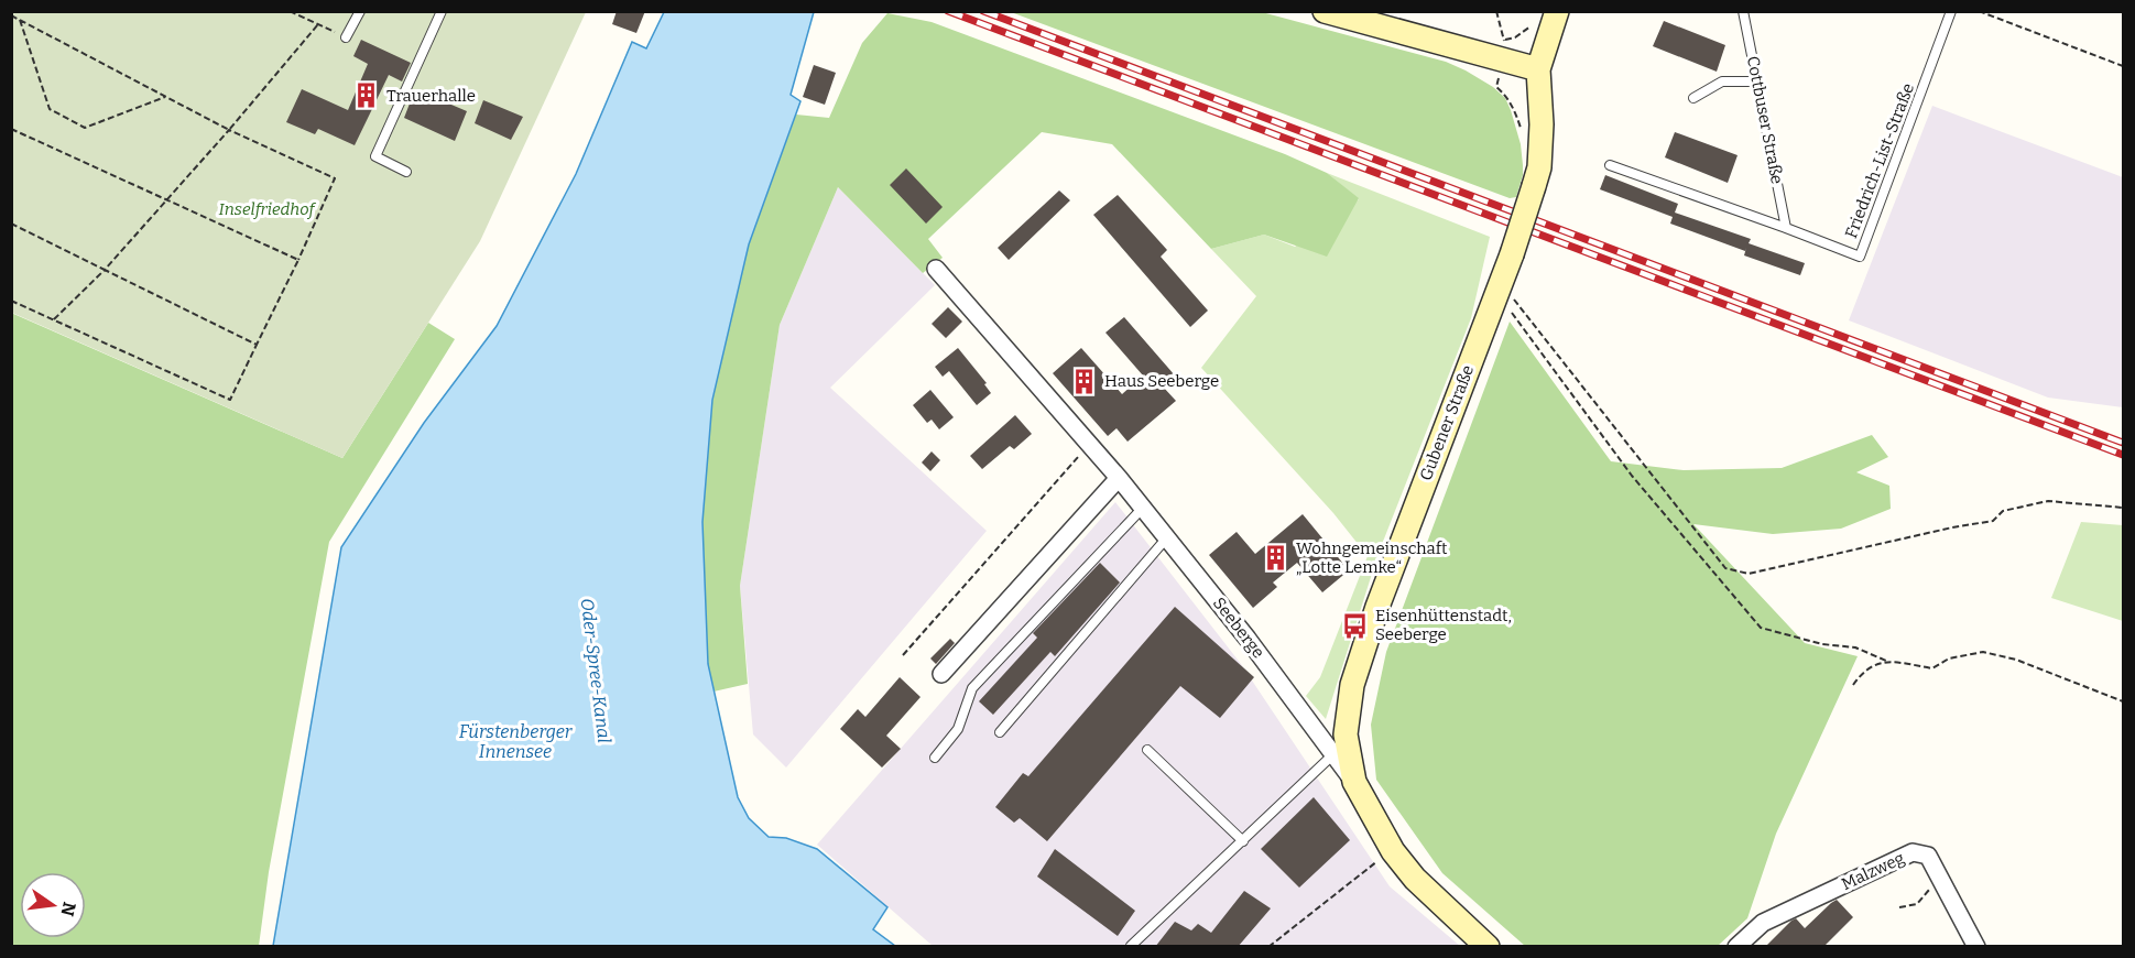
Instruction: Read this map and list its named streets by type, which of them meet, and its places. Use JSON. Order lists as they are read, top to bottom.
{
  "streets": {
    "main road": ["Gubener Straße"],
    "street": ["Seeberge", "Malzweg"],
    "lane": ["Cottbuser Straße", "Friedrich-List-Straße"]
  },
  "crossings": [
    ["Cottbuser Straße", "Friedrich-List-Straße"],
    ["Gubener Straße", "Seeberge"]
  ],
  "water": ["Oder-Spree-Kanal", "Fürstenberger Innensee"],
  "parks": ["Inselfriedhof"],
  "places": {
    "building": ["Trauerhalle", "Haus Seeberge", "Wohngemeinschaft „Lotte Lemke“"],
    "bus stop": ["Eisenhüttenstadt, Seeberge"]
  },
  "north": "right"
}
